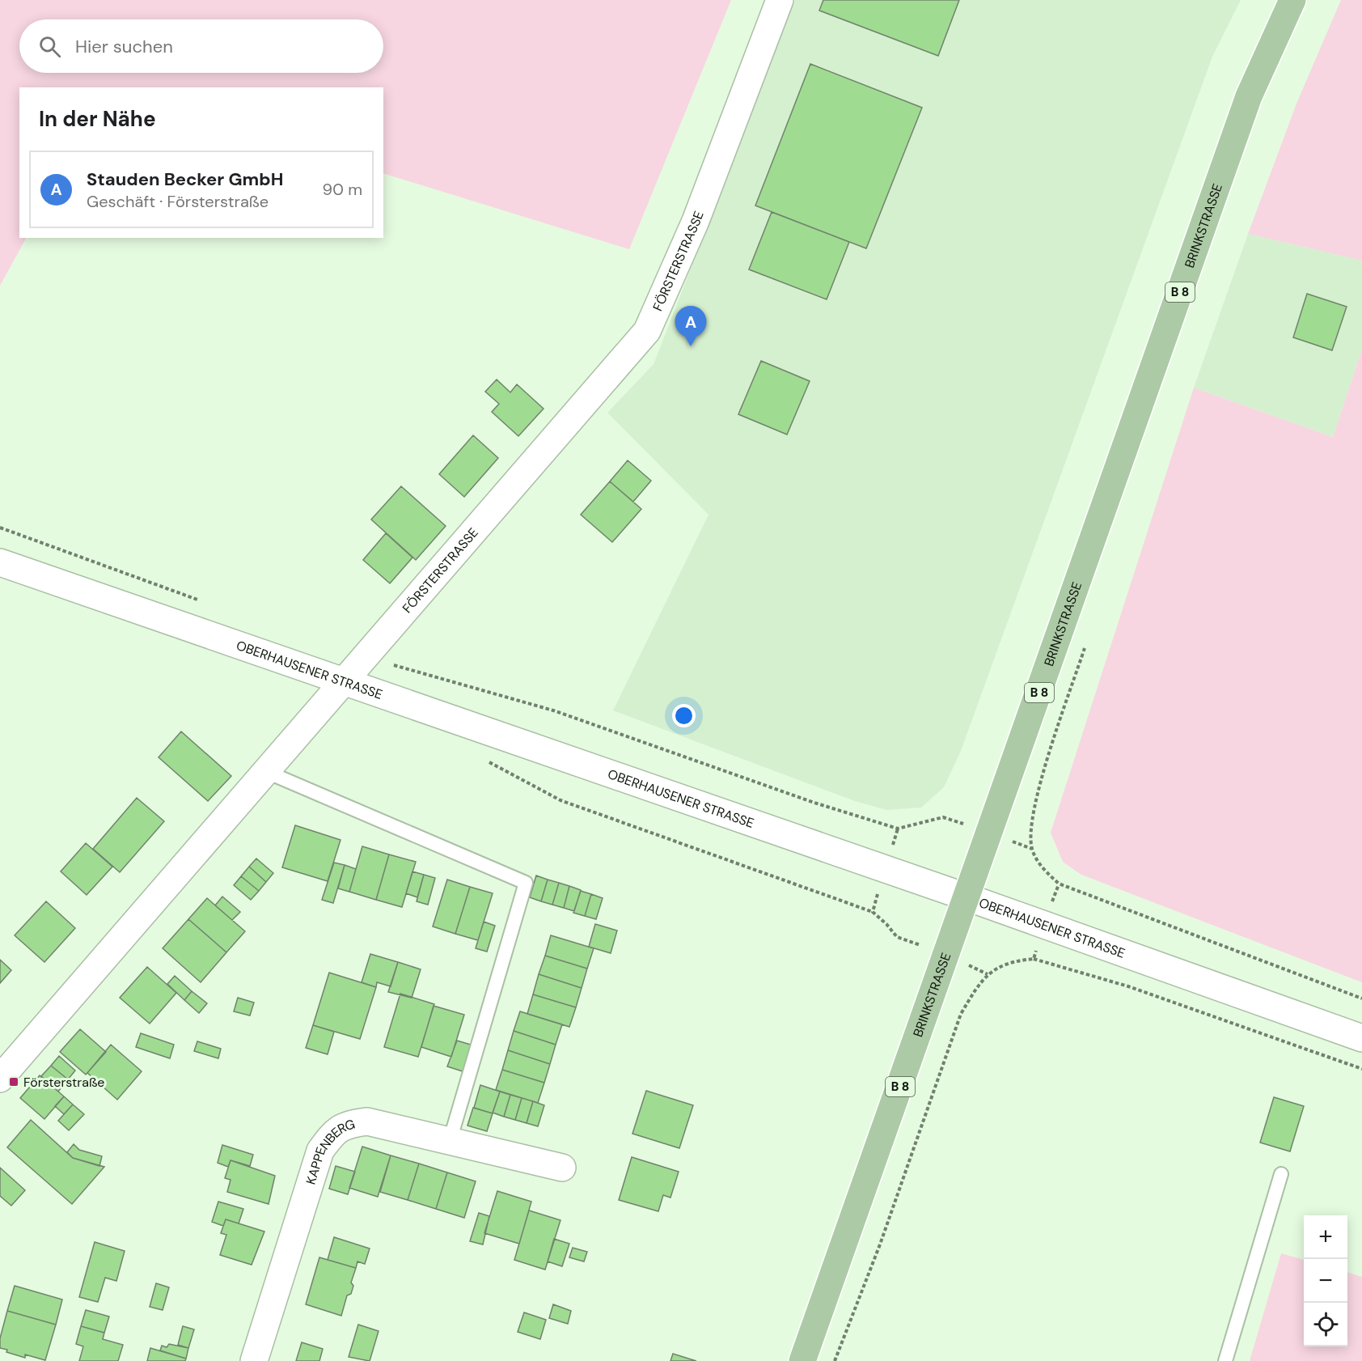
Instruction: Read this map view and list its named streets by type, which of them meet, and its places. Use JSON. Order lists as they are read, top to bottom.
{
  "streets": {
    "main road": ["BRINKSTRASSE", "B 8"],
    "street": ["FÖRSTERSTRASSE", "OBERHAUSENER STRASSE", "KAPPENBERG"]
  },
  "crossings": [
    ["BRINKSTRASSE", "OBERHAUSENER STRASSE"],
    ["FÖRSTERSTRASSE", "OBERHAUSENER STRASSE"]
  ],
  "places": {
    "transit": ["Försterstraße"]
  },
  "page": {
    "search": "Hier suchen",
    "heading": "In der Nähe",
    "list": [
      {
        "mark": "A",
        "name": "Stauden Becker GmbH",
        "note": "Geschäft · Försterstraße",
        "value": "90 m"
      }
    ],
    "pins": "A",
    "map_buttons": ["+", "−"]
  }
}
